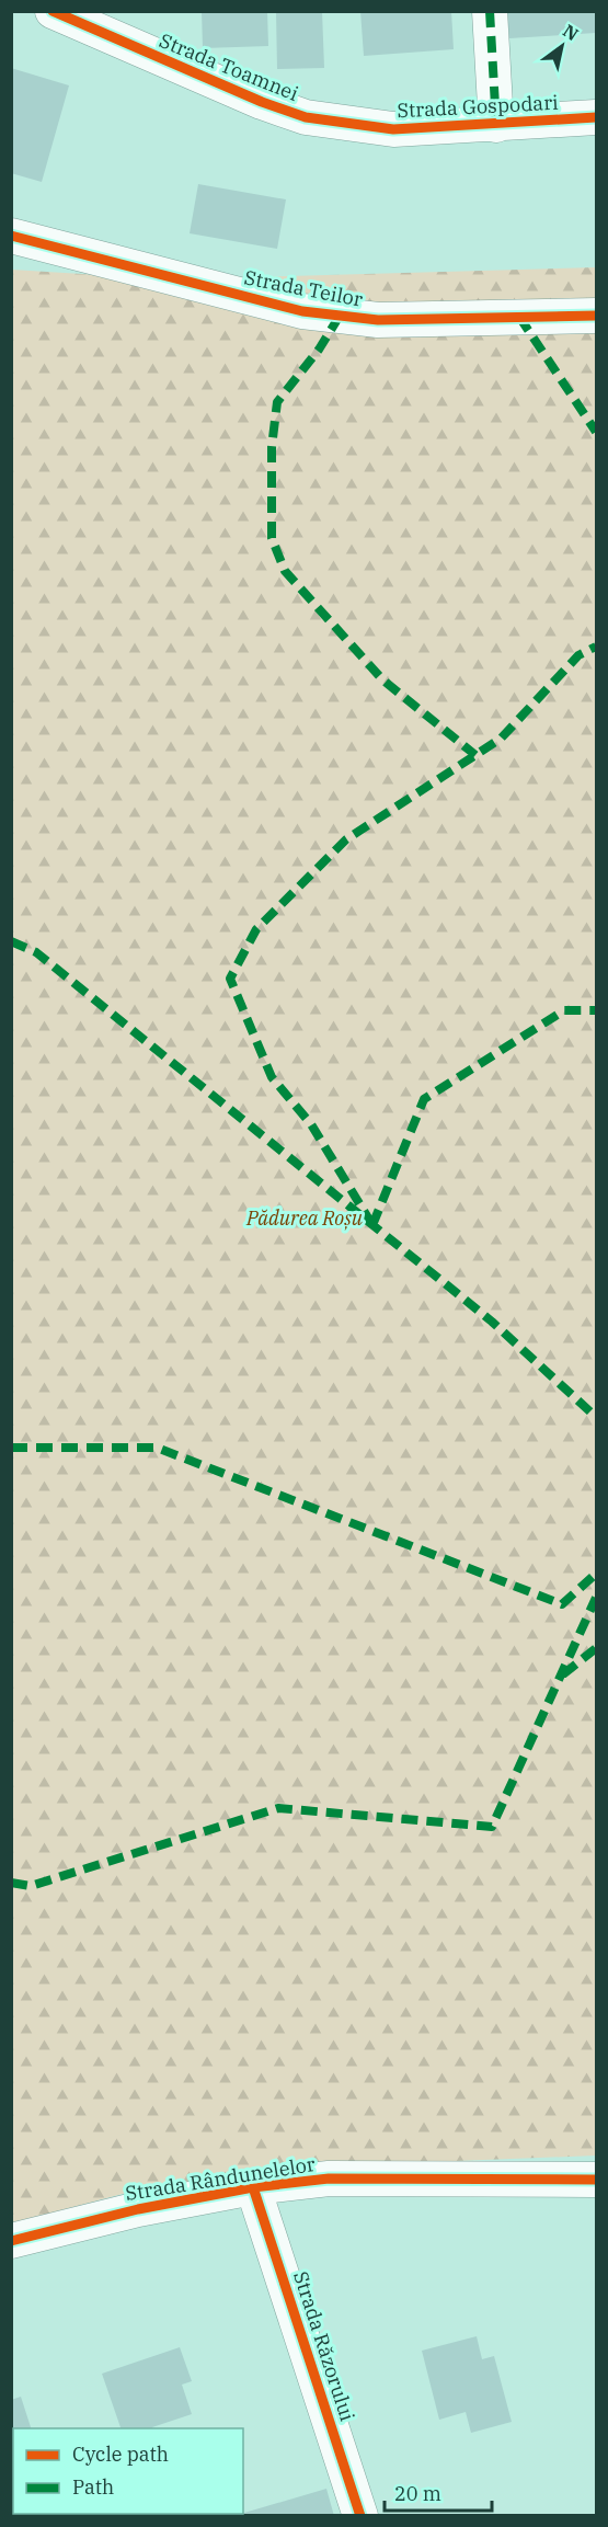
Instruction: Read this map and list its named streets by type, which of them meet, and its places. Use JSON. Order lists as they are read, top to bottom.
{
  "streets": {
    "street": [
      "Strada Toamnei",
      "Strada Gospodari",
      "Strada Teilor",
      "Strada Rândunelelor",
      "Strada Răzorului"
    ]
  },
  "crossings": [
    ["Strada Toamnei", "Strada Gospodari"],
    ["Strada Rândunelelor", "Strada Răzorului"]
  ],
  "parks": ["Pădurea Roșu"],
  "legend": ["Cycle path", "Path"],
  "scale_bar": "20 m",
  "north": "top right"
}
